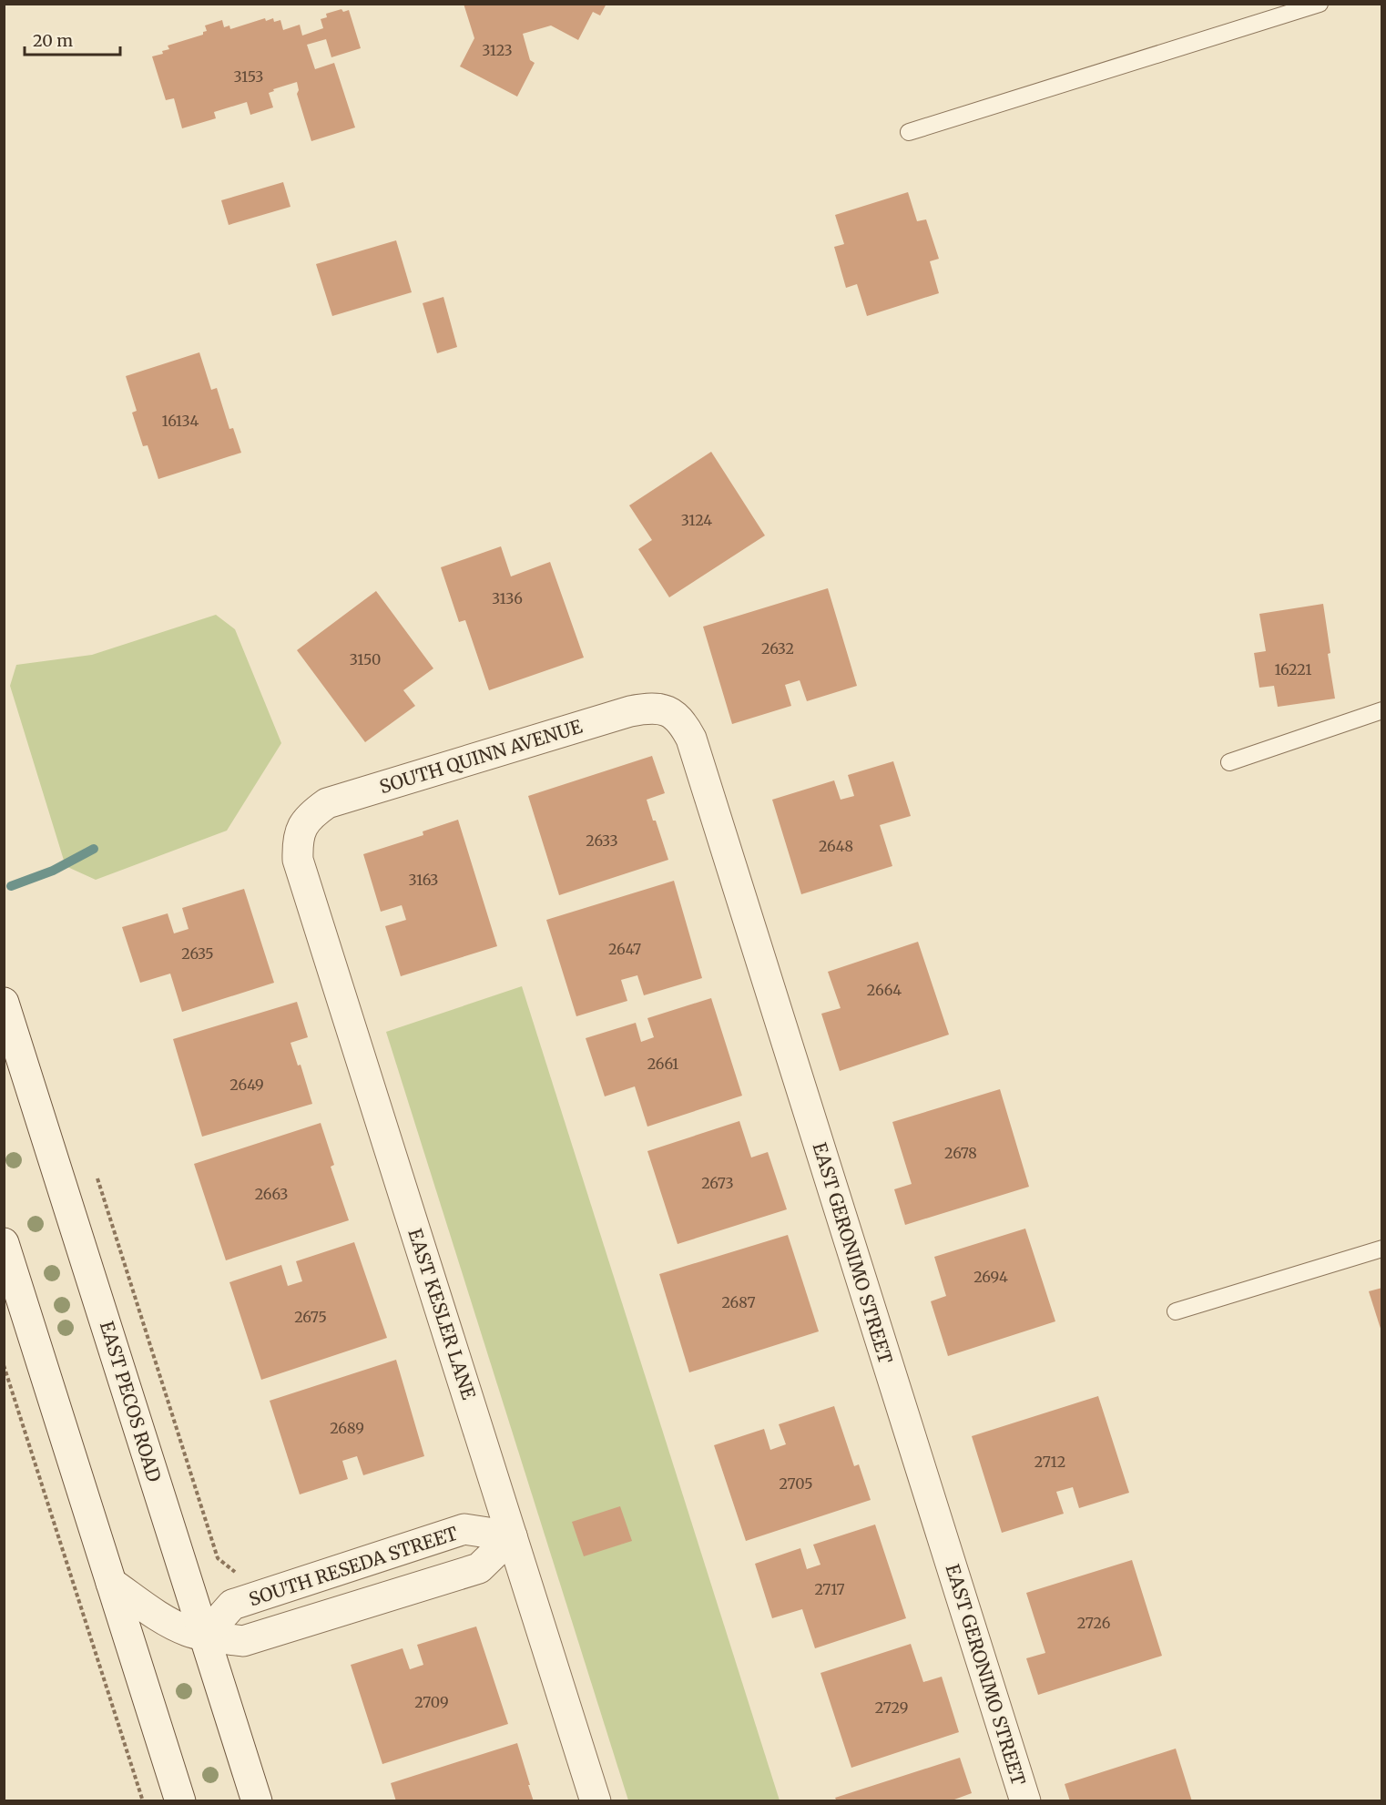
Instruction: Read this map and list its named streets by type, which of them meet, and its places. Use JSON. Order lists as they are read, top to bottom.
{
  "streets": {
    "street": [
      "SOUTH QUINN AVENUE",
      "EAST GERONIMO STREET",
      "EAST KESLER LANE",
      "EAST PECOS ROAD",
      "SOUTH RESEDA STREET"
    ]
  },
  "crossings": [
    ["SOUTH QUINN AVENUE", "EAST GERONIMO STREET"],
    ["SOUTH QUINN AVENUE", "EAST KESLER LANE"],
    ["EAST KESLER LANE", "SOUTH RESEDA STREET"],
    ["EAST PECOS ROAD", "SOUTH RESEDA STREET"]
  ],
  "house_numbers": [
    "3123",
    "3153",
    "16134",
    "3124",
    "3136",
    "2632",
    "3150",
    "16221",
    "2633",
    "2648",
    "3163",
    "2647",
    "2635",
    "2664",
    "2661",
    "2649",
    "2678",
    "2673",
    "2663",
    "2694",
    "2687",
    "2675",
    "2689",
    "2712",
    "2705",
    "2717",
    "2726",
    "2709",
    "2729"
  ],
  "scale_bar": "20 m"
}
